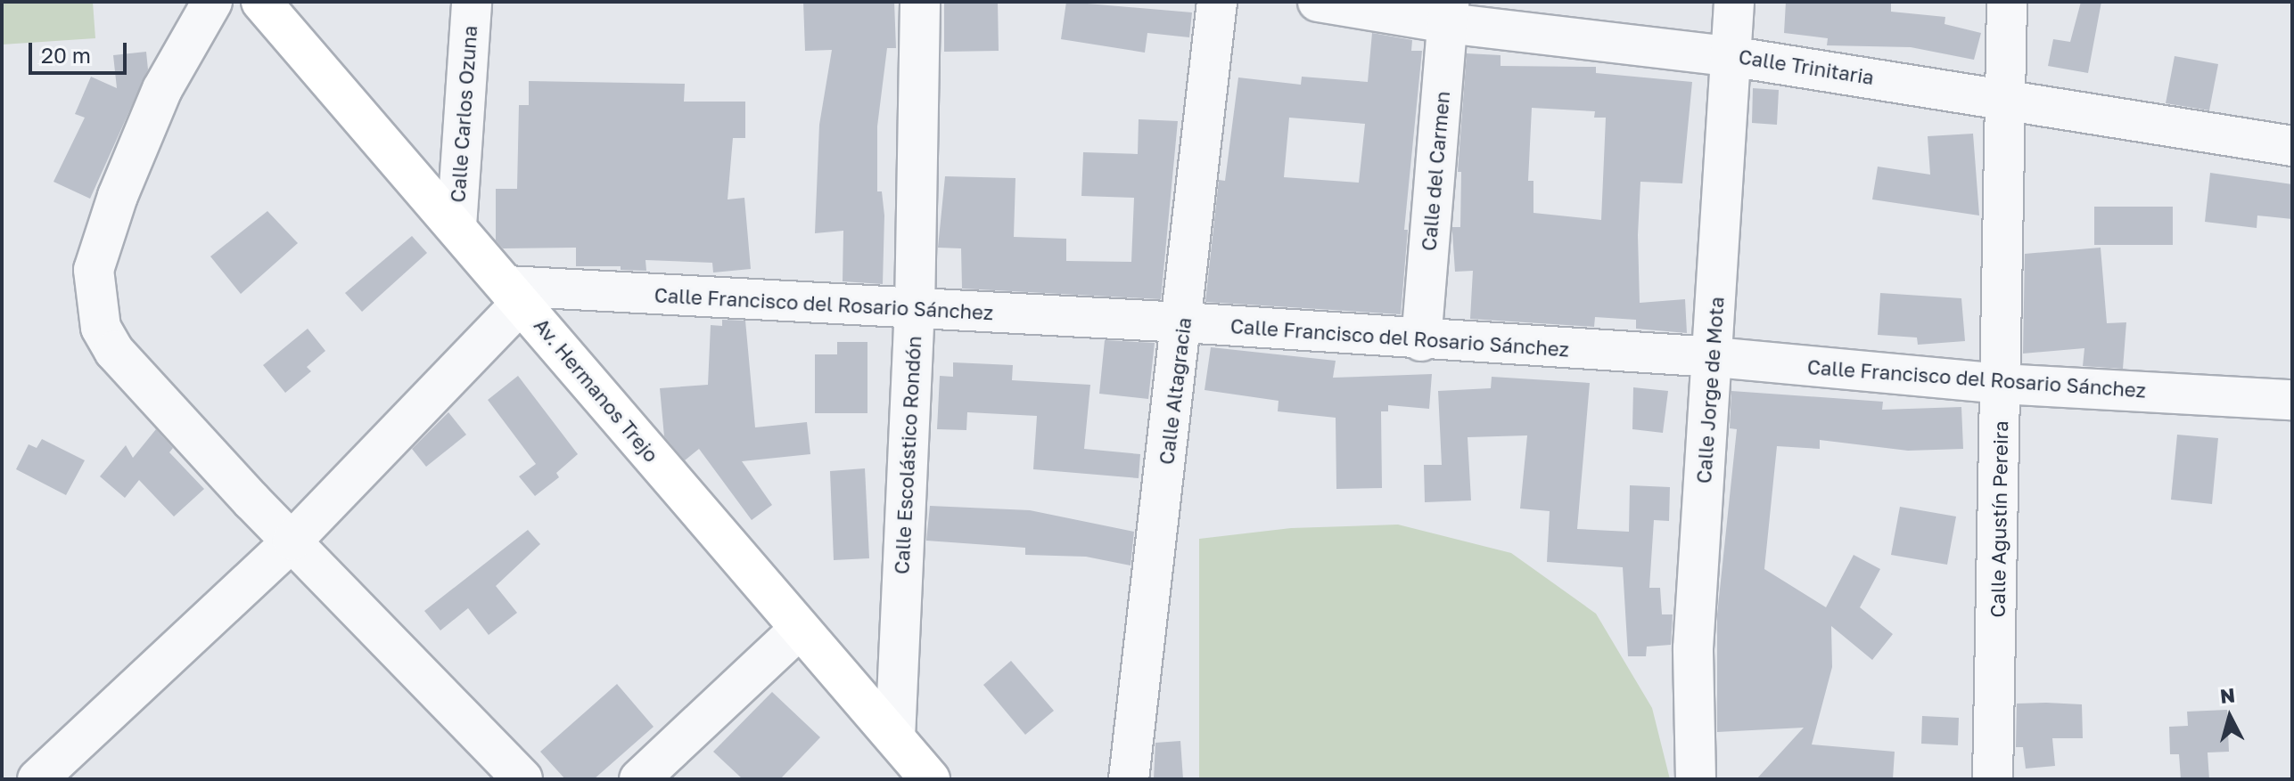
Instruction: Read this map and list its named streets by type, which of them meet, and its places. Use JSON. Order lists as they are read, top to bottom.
{
  "streets": {
    "main road": ["Av. Hermanos Trejo"],
    "street": [
      "Calle Trinitaria",
      "Calle Carlos Ozuna",
      "Calle del Carmen",
      "Calle Francisco del Rosario Sánchez",
      "Calle Jorge de Mota",
      "Calle Altagracia",
      "Calle Escolástico Rondón",
      "Calle Agustín Pereira"
    ]
  },
  "crossings": [
    ["Calle Trinitaria", "Calle del Carmen"],
    ["Calle Trinitaria", "Calle Jorge de Mota"],
    ["Calle Trinitaria", "Calle Agustín Pereira"],
    ["Calle Carlos Ozuna", "Av. Hermanos Trejo"],
    ["Calle del Carmen", "Calle Francisco del Rosario Sánchez"],
    ["Calle Francisco del Rosario Sánchez", "Av. Hermanos Trejo"],
    ["Calle Francisco del Rosario Sánchez", "Calle Jorge de Mota"],
    ["Calle Francisco del Rosario Sánchez", "Calle Altagracia"],
    ["Calle Francisco del Rosario Sánchez", "Calle Escolástico Rondón"],
    ["Calle Francisco del Rosario Sánchez", "Calle Agustín Pereira"],
    ["Av. Hermanos Trejo", "Calle Escolástico Rondón"]
  ],
  "scale_bar": "20 m",
  "north": "top"
}
